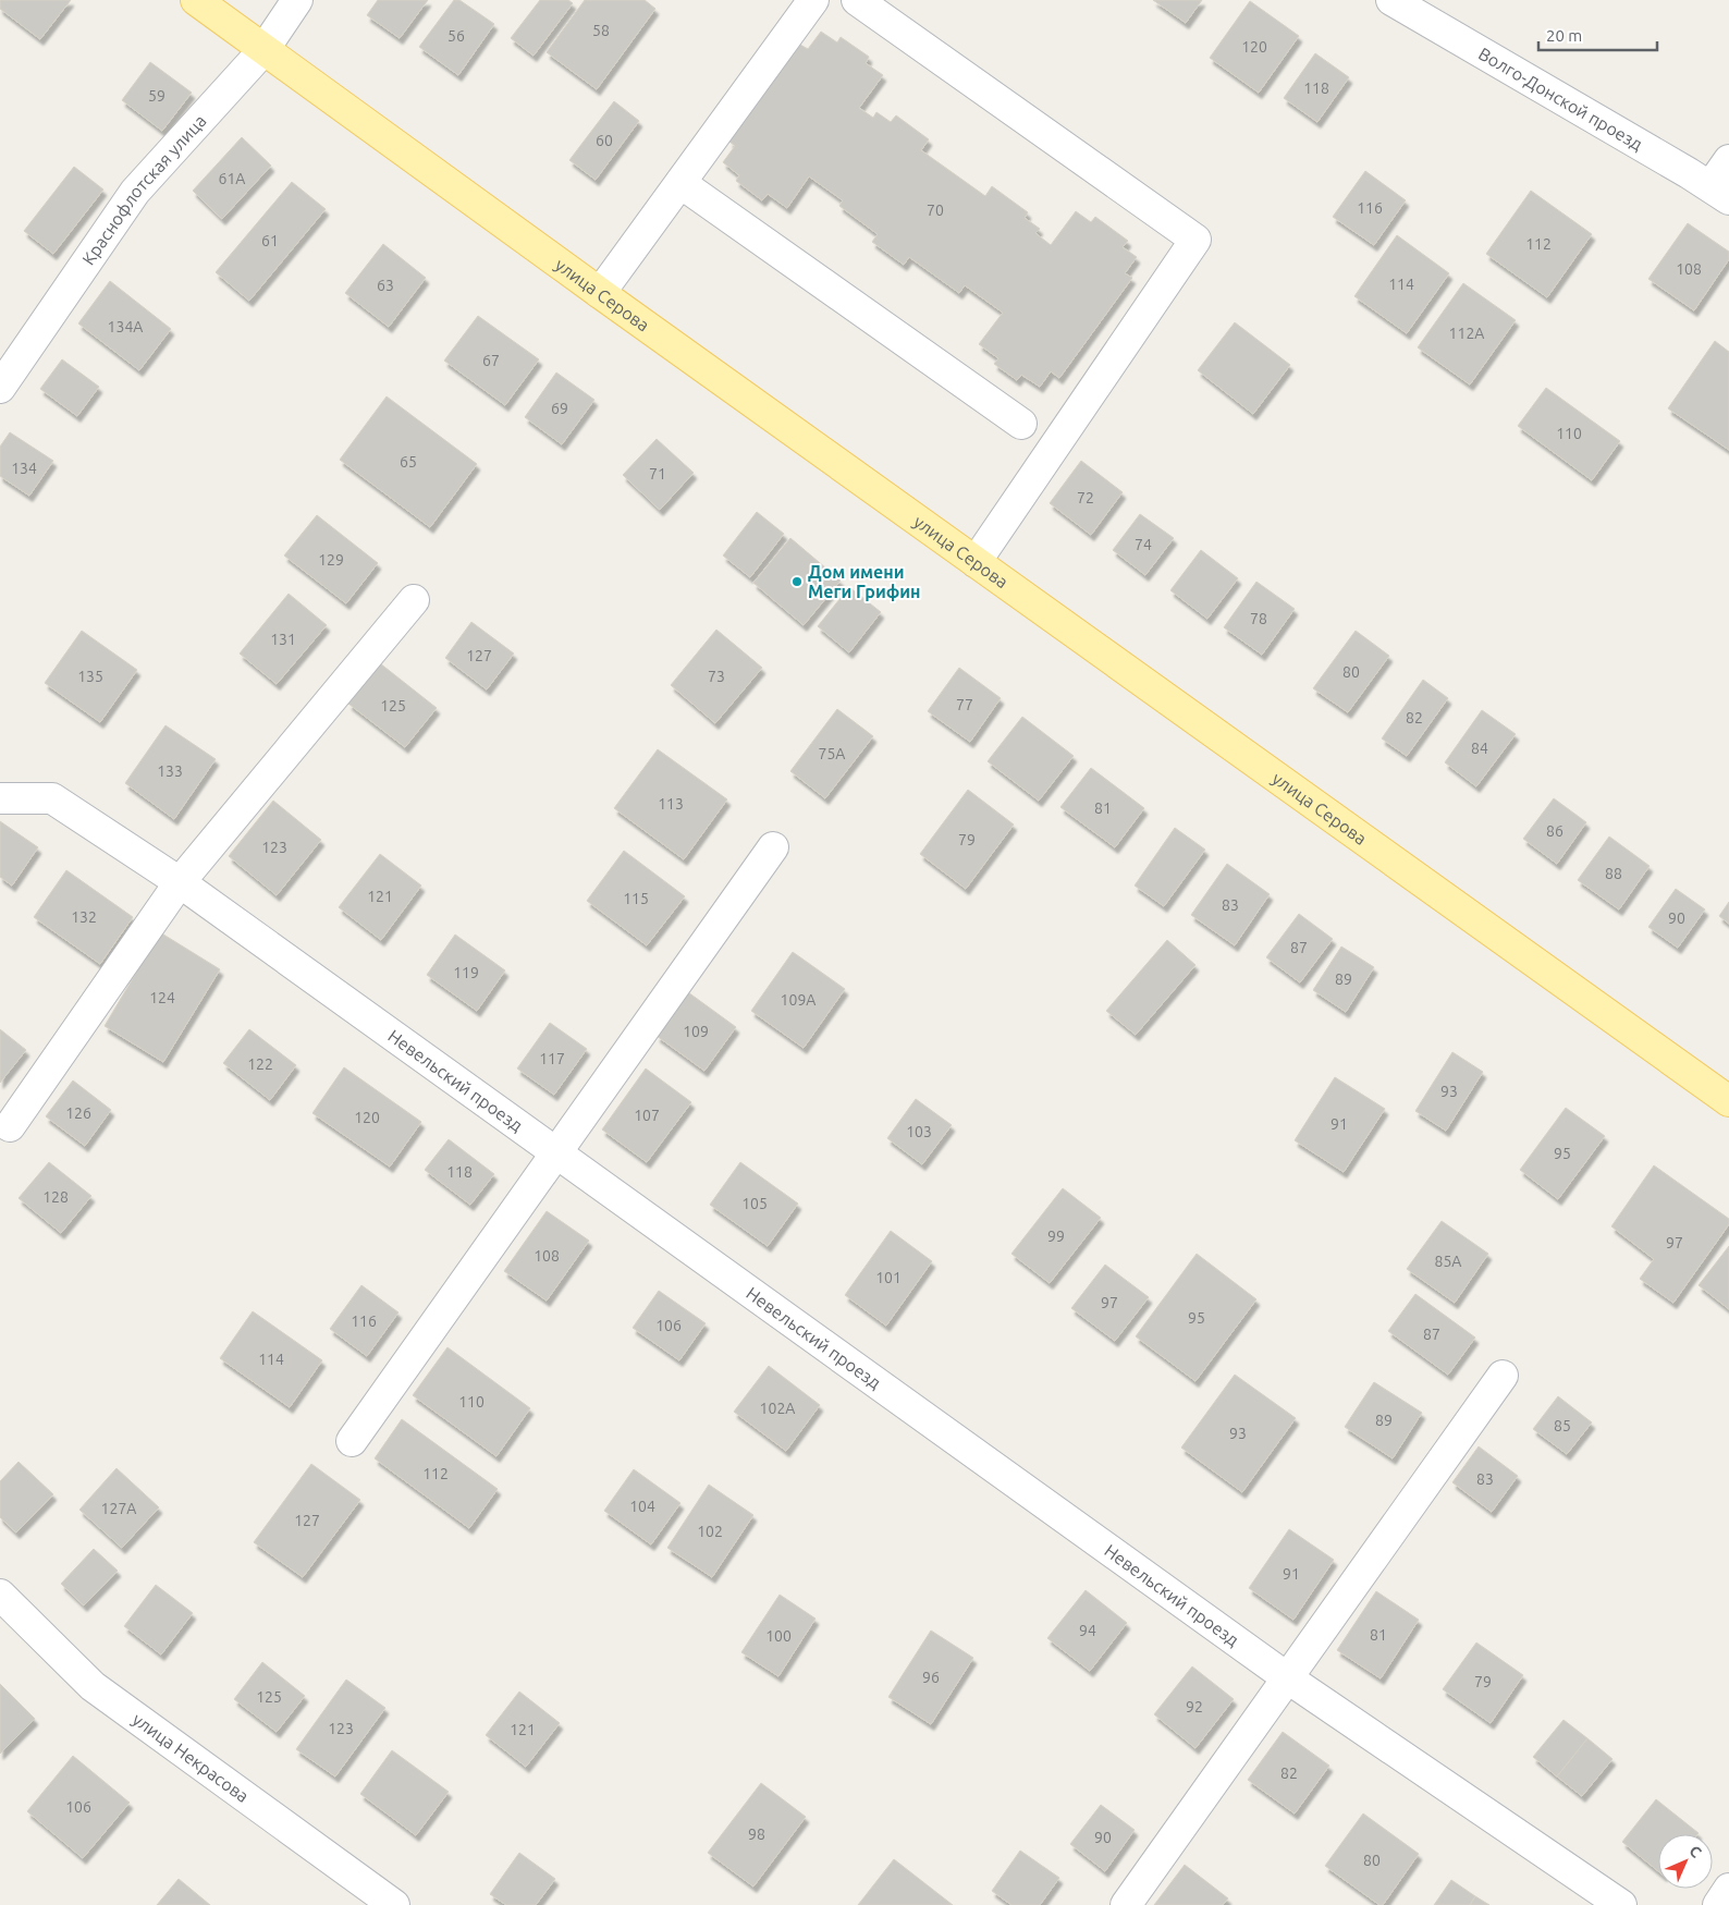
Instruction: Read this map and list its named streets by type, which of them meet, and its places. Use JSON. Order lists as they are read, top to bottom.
{
  "streets": {
    "main road": ["улица Серова"],
    "street": [
      "Волго-Донской проезд",
      "Краснофлотская улица",
      "Невельский проезд",
      "улица Некрасова"
    ]
  },
  "crossings": [
    ["Краснофлотская улица", "улица Серова"]
  ],
  "places": ["Дом имени Меги Грифин"],
  "house_numbers": [
    "58",
    "56",
    "120",
    "118",
    "59",
    "60",
    "61А",
    "116",
    "70",
    "61",
    "112",
    "108",
    "114",
    "63",
    "134А",
    "112А",
    "67",
    "69",
    "110",
    "65",
    "134",
    "71",
    "72",
    "74",
    "129",
    "78",
    "131",
    "127",
    "80",
    "135",
    "73",
    "77",
    "125",
    "82",
    "84",
    "75А",
    "133",
    "113",
    "81",
    "86",
    "79",
    "123",
    "88",
    "121",
    "115",
    "83",
    "132",
    "90",
    "87",
    "119",
    "89",
    "124",
    "109А",
    "109",
    "117",
    "122",
    "93",
    "126",
    "107",
    "120",
    "91",
    "103",
    "95",
    "118",
    "128",
    "105",
    "99",
    "97",
    "108",
    "85А",
    "101",
    "97",
    "95",
    "116",
    "106",
    "87",
    "114",
    "110",
    "102А",
    "89",
    "85",
    "93",
    "112",
    "83",
    "104",
    "127А",
    "127",
    "102",
    "91",
    "94",
    "81",
    "100",
    "96",
    "79",
    "125",
    "92",
    "123",
    "121",
    "82",
    "106",
    "98",
    "90",
    "80"
  ],
  "scale_bar": "20 m",
  "north": "top right"
}
